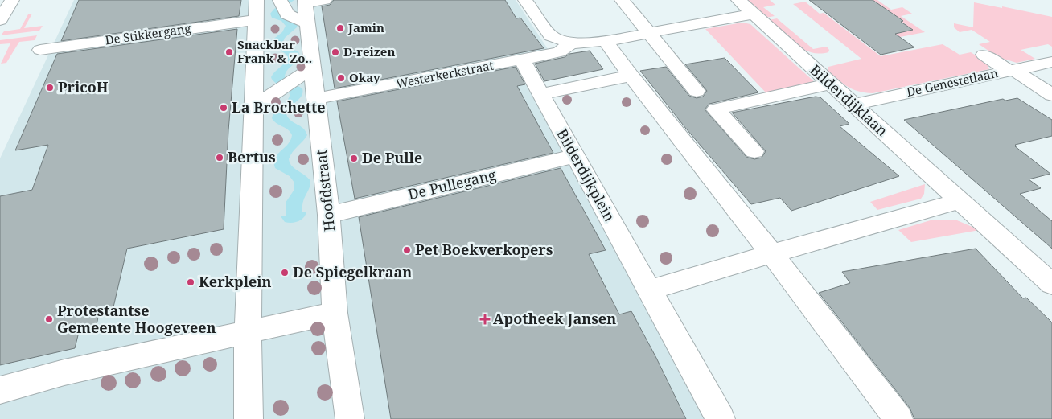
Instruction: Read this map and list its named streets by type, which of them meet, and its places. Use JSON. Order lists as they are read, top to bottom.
{
  "streets": {
    "street": [
      "De Stikkergang",
      "Westerkerkstraat",
      "De Genestetlaan",
      "Bilderdijklaan",
      "Bilderdijkplein",
      "De Pullegang",
      "Hoofdstraat"
    ]
  },
  "crossings": [
    ["Westerkerkstraat", "Bilderdijklaan"],
    ["Westerkerkstraat", "Bilderdijkplein"],
    ["Westerkerkstraat", "Hoofdstraat"],
    ["De Genestetlaan", "Bilderdijklaan"],
    ["Bilderdijkplein", "De Pullegang"],
    ["De Pullegang", "Hoofdstraat"]
  ],
  "places": {
    "other": [
      "Jamin",
      "Snackbar Frank & Zo..",
      "D-reizen",
      "Okay",
      "PricoH",
      "La Brochette",
      "Bertus",
      "De Pulle",
      "Pet Boekverkopers",
      "De Spiegelkraan",
      "Kerkplein",
      "Protestantse Gemeente Hoogeveen"
    ],
    "health": ["Apotheek Jansen"]
  }
}
